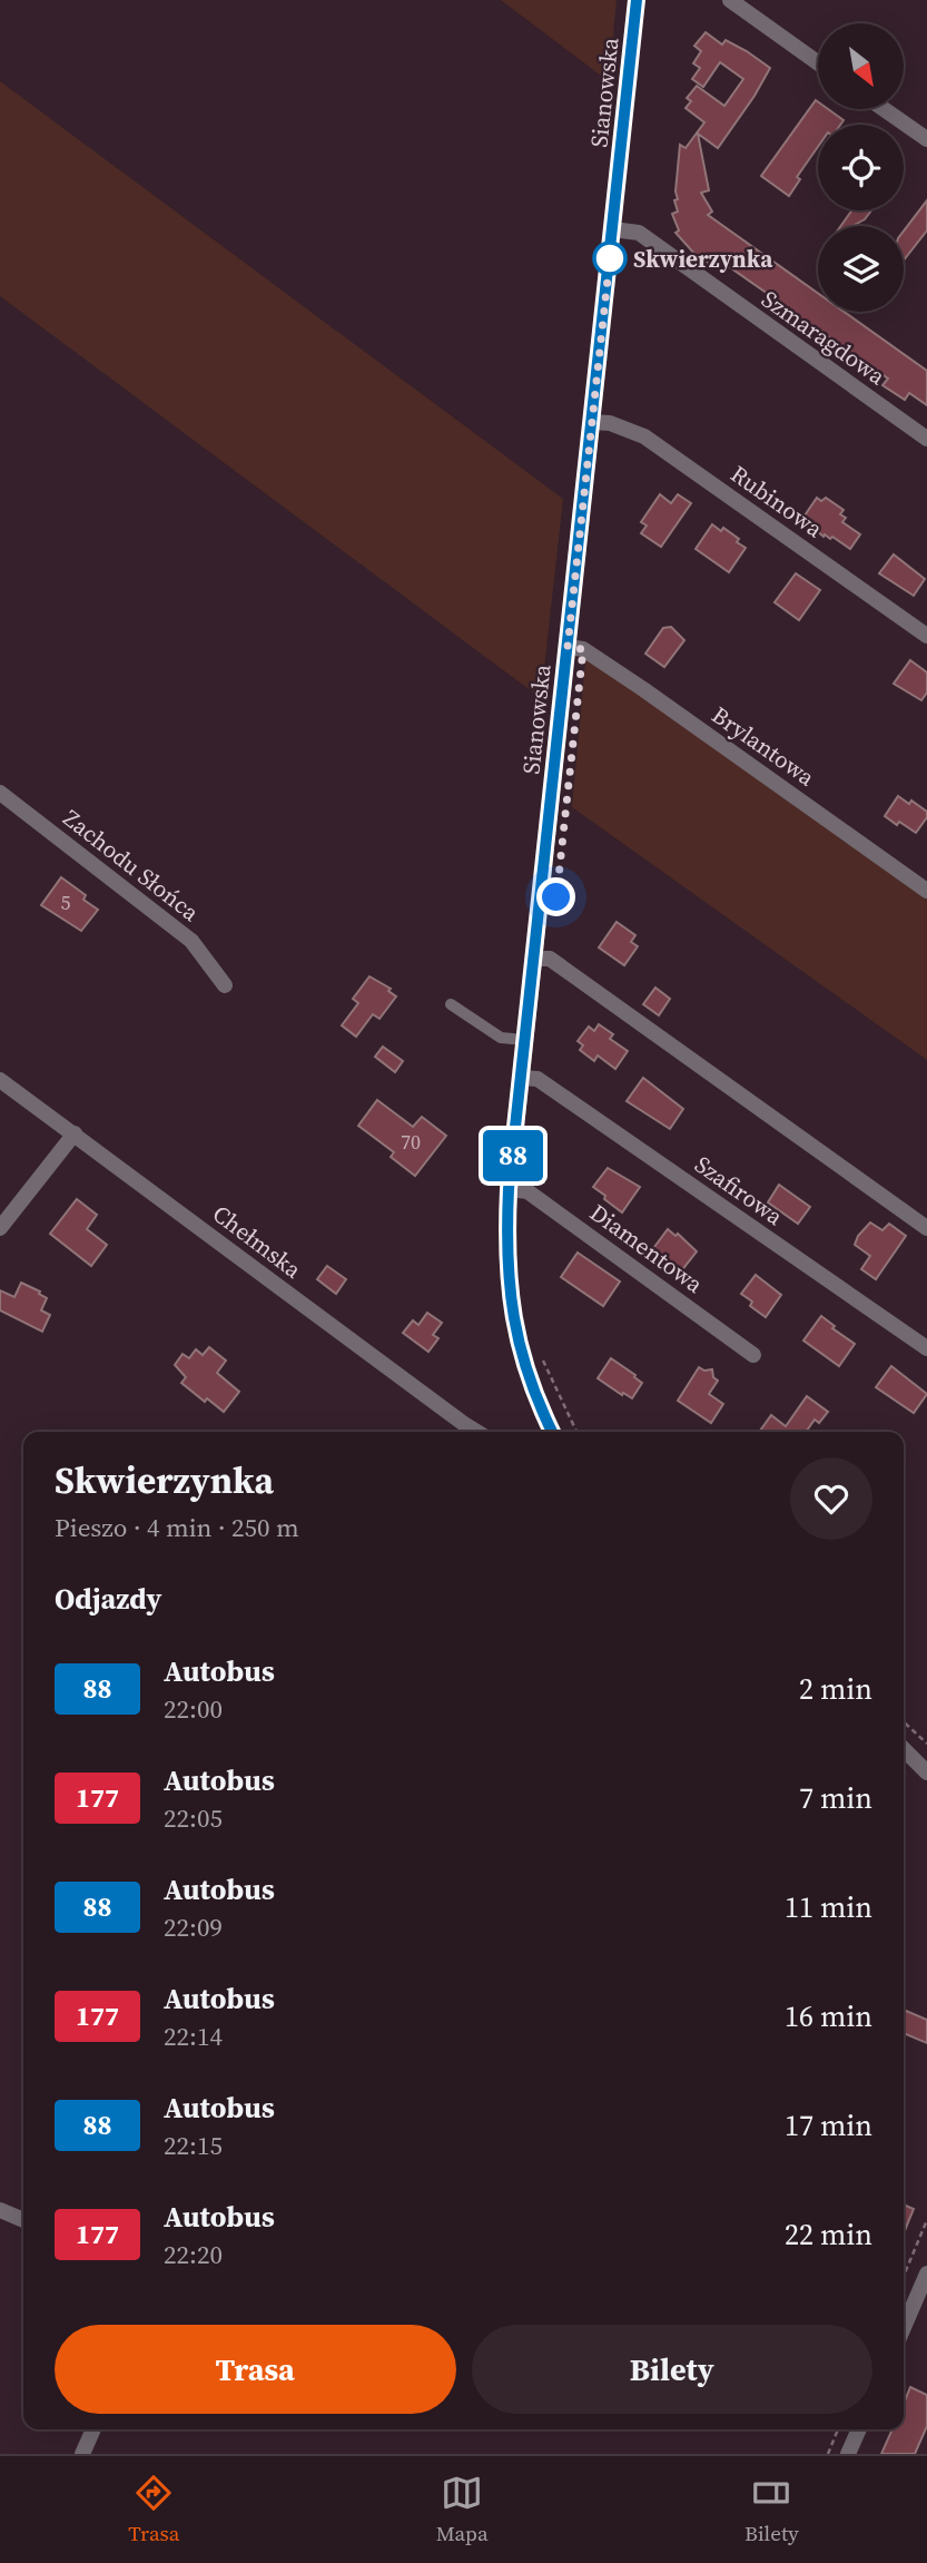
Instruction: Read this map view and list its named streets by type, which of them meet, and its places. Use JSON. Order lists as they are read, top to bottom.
{
  "streets": {
    "street": [
      "Sianowska",
      "Szmaragdowa",
      "Rubinowa",
      "Brylantowa",
      "Zachodu Słońca",
      "Szafirowa",
      "Chełmska",
      "Diamentowa"
    ]
  },
  "crossings": [
    ["Sianowska", "Szmaragdowa"],
    ["Sianowska", "Rubinowa"],
    ["Sianowska", "Brylantowa"],
    ["Sianowska", "Szafirowa"],
    ["Sianowska", "Diamentowa"]
  ],
  "places": ["Skwierzynka"],
  "lines": ["bus line 88"],
  "house_numbers": ["5", "70"],
  "north": "bottom right",
  "page": {
    "on_map": "88",
    "heading": [
      ["Skwierzynka", "Pieszo · 4 min · 250 m"],
      "Odjazdy"
    ],
    "list": [
      {
        "mark": "88",
        "name": "Autobus",
        "note": "22:00",
        "value": "2 min"
      },
      {
        "mark": "177",
        "name": "Autobus",
        "note": "22:05",
        "value": "7 min"
      },
      {
        "mark": "88",
        "name": "Autobus",
        "note": "22:09",
        "value": "11 min"
      },
      {
        "mark": "177",
        "name": "Autobus",
        "note": "22:14",
        "value": "16 min"
      },
      {
        "mark": "88",
        "name": "Autobus",
        "note": "22:15",
        "value": "17 min"
      },
      {
        "mark": "177",
        "name": "Autobus",
        "note": "22:20",
        "value": "22 min"
      }
    ],
    "buttons": ["Trasa", "Bilety"],
    "tabs": ["Trasa", "Mapa", "Bilety"]
  }
}
